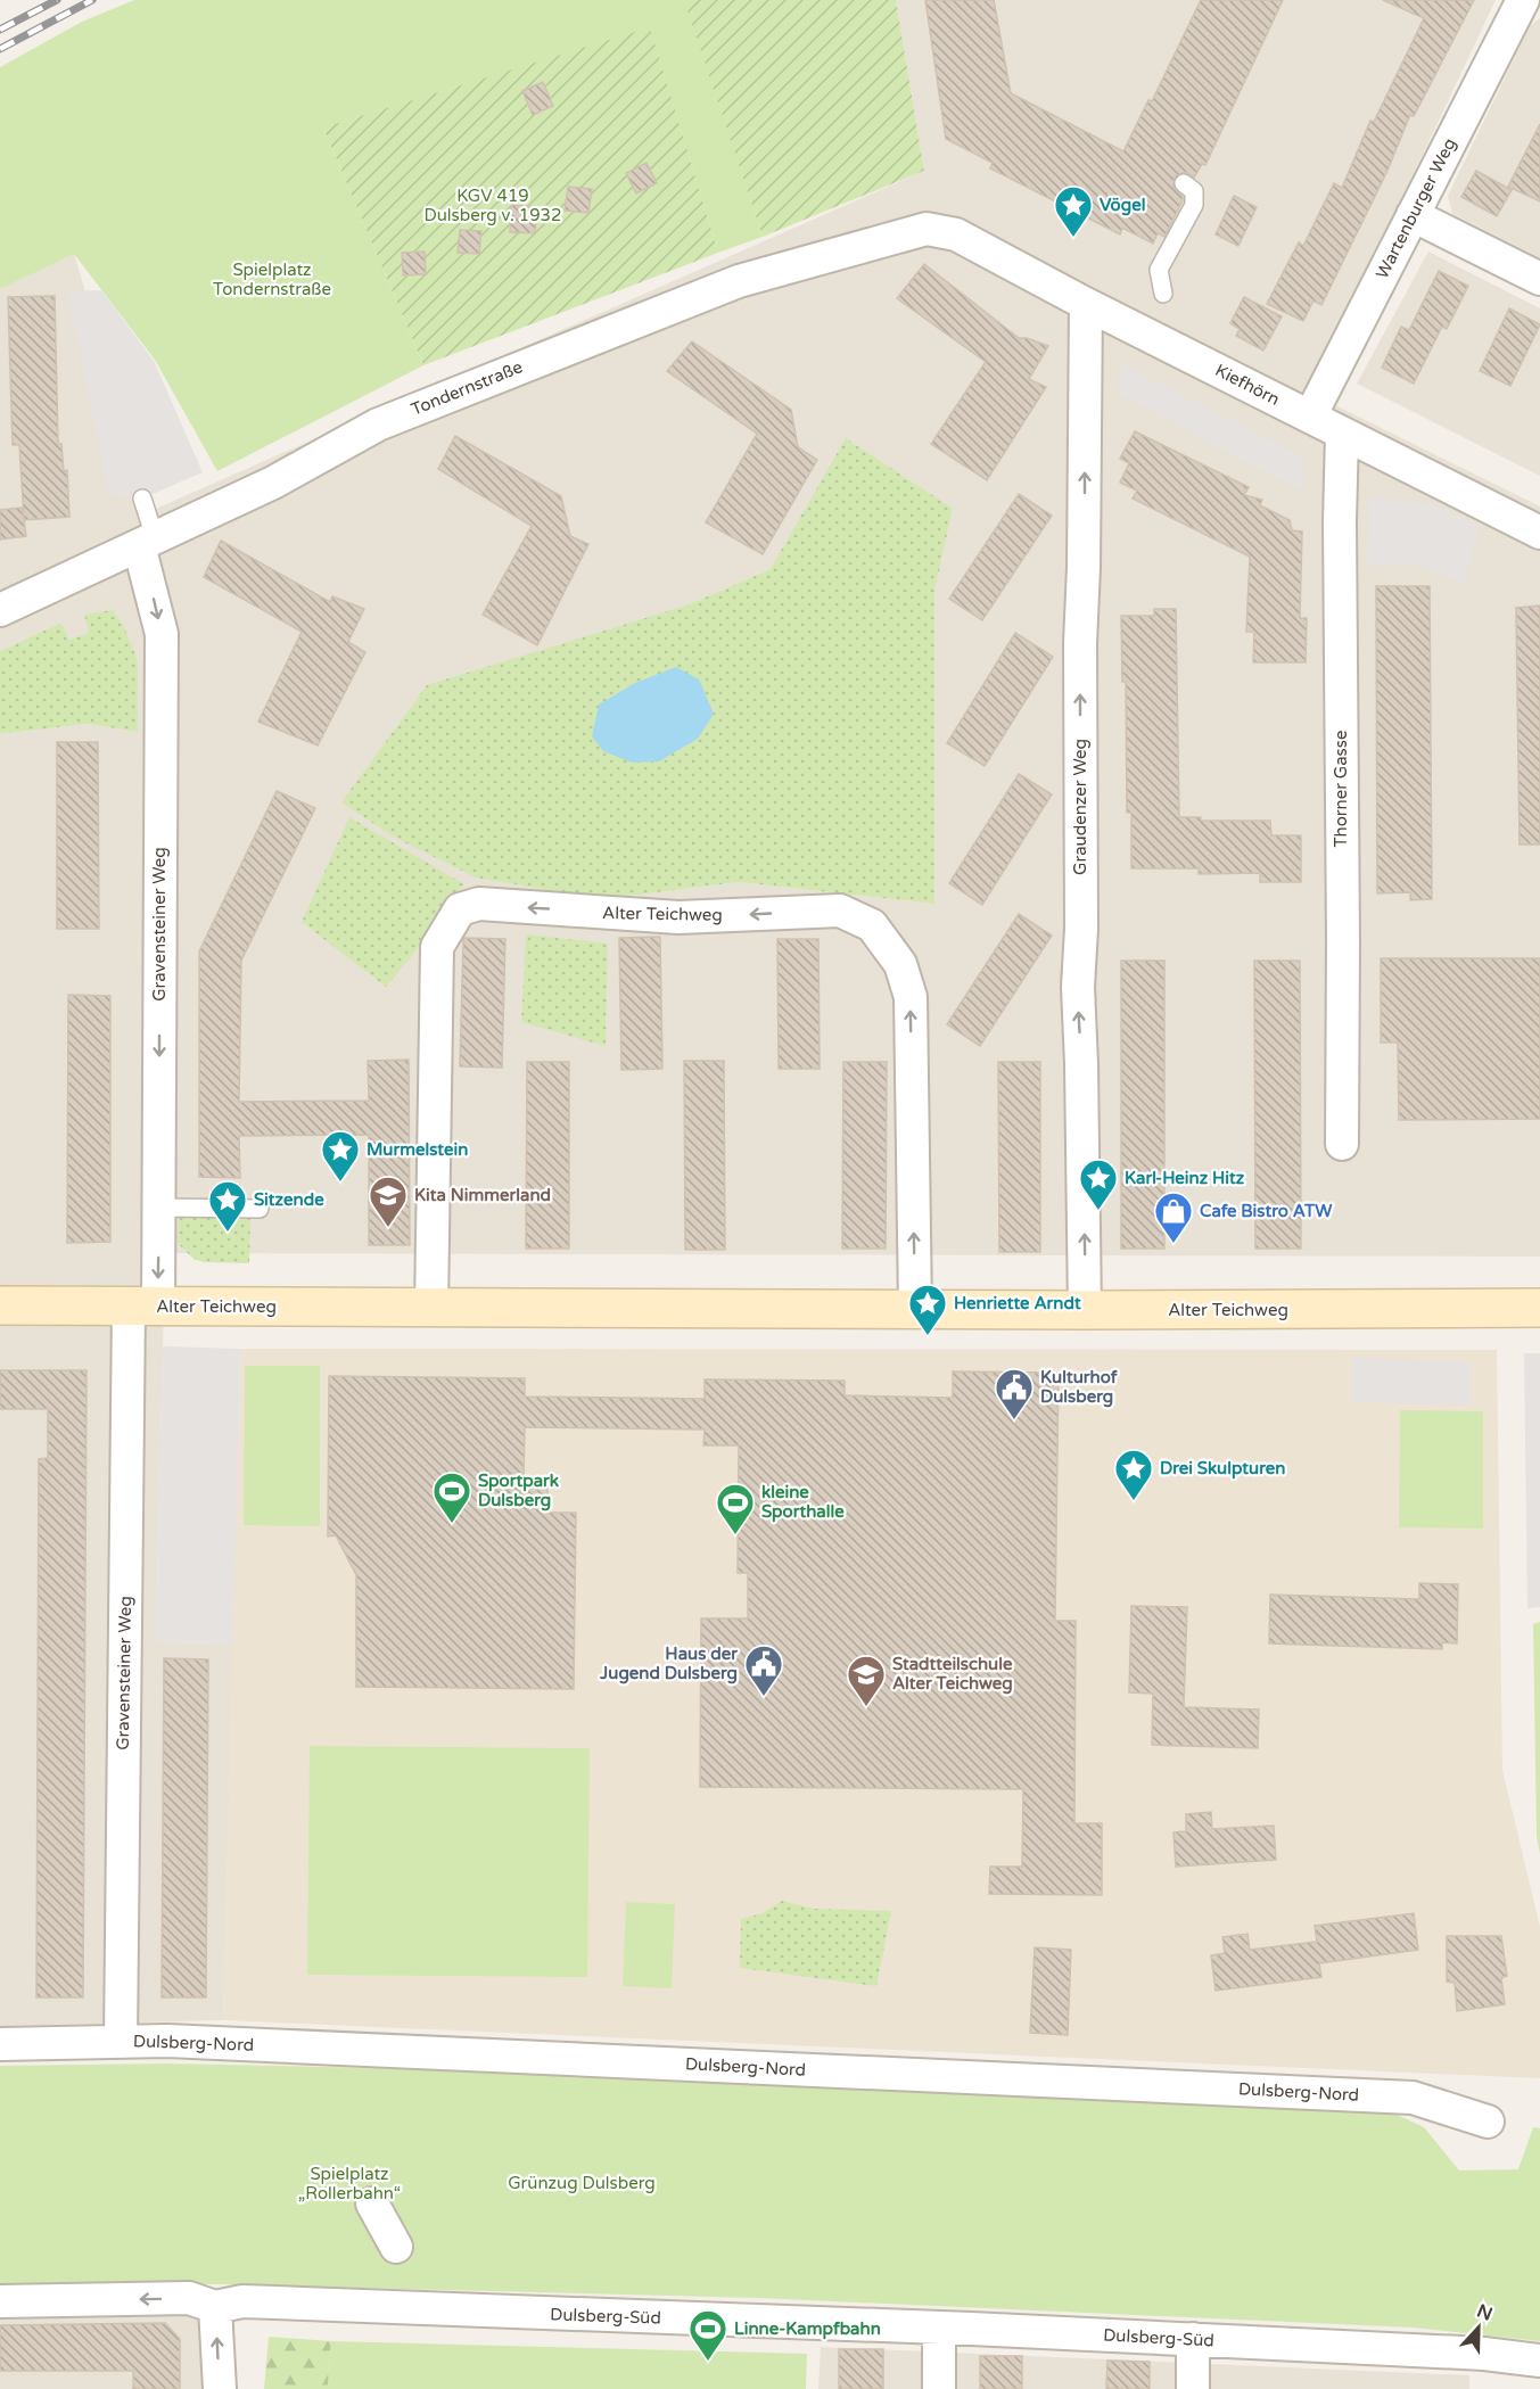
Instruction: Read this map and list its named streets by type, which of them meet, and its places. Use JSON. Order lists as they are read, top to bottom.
{
  "streets": {
    "street": [
      "Wartenburger Weg",
      "Kiefhörn",
      "Tondernstraße",
      "Thorner Gasse",
      "Graudenzer Weg",
      "Alter Teichweg",
      "Gravensteiner Weg",
      "Dulsberg-Nord",
      "Dulsberg-Süd"
    ]
  },
  "crossings": [
    ["Wartenburger Weg", "Kiefhörn"],
    ["Kiefhörn", "Tondernstraße"],
    ["Kiefhörn", "Thorner Gasse"],
    ["Kiefhörn", "Graudenzer Weg"],
    ["Tondernstraße", "Gravensteiner Weg"],
    ["Graudenzer Weg", "Alter Teichweg"],
    ["Alter Teichweg", "Gravensteiner Weg"],
    ["Gravensteiner Weg", "Dulsberg-Nord"]
  ],
  "one_way": ["Graudenzer Weg", "Gravensteiner Weg"],
  "parks": [
    "KGV 419 Dulsberg v. 1932",
    "Spielplatz Tondernstraße",
    "Spielplatz „Rollerbahn“",
    "Grünzug Dulsberg"
  ],
  "places": {
    "place": [
      "Vögel",
      "Murmelstein",
      "Karl-Heinz Hitz",
      "Sitzende",
      "Henriette Arndt",
      "Drei Skulpturen"
    ],
    "school or university": ["Kita Nimmerland", "Stadtteilschule Alter Teichweg"],
    "shop": ["Cafe Bistro ATW"],
    "public building": ["Kulturhof Dulsberg", "Haus der Jugend Dulsberg"],
    "sports": ["Sportpark Dulsberg", "kleine Sporthalle", "Linne-Kampfbahn"]
  },
  "north": "top"
}
